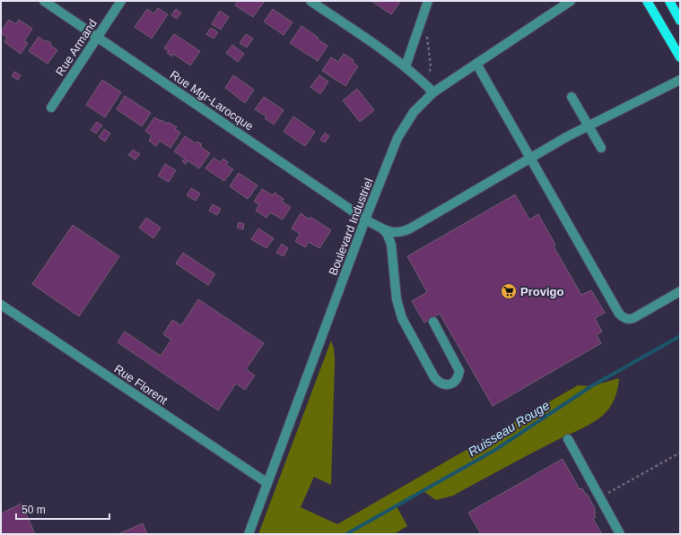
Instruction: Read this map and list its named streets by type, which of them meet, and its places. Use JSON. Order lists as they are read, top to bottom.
{
  "streets": {
    "street": [
      "Rue Armand",
      "Rue Mgr-Larocque",
      "Boulevard Industriel",
      "Rue Florent"
    ]
  },
  "crossings": [
    ["Rue Armand", "Rue Mgr-Larocque"],
    ["Rue Mgr-Larocque", "Boulevard Industriel"],
    ["Boulevard Industriel", "Rue Florent"]
  ],
  "water": ["Ruisseau Rouge"],
  "places": {
    "supermarket": ["Provigo"]
  },
  "scale_bar": "50 m"
}
